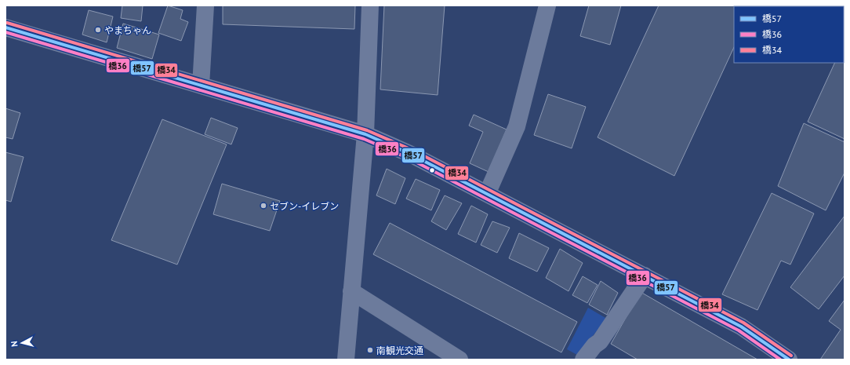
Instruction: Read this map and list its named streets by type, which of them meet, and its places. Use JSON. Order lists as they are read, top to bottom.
{
  "places": ["やまちゃん", "セブン-イレブン", "南観光交通"],
  "lines": ["transit line 橋34", "transit line 橋57", "transit line 橋36"],
  "legend": ["橋57", "橋36", "橋34"],
  "north": "left"
}
